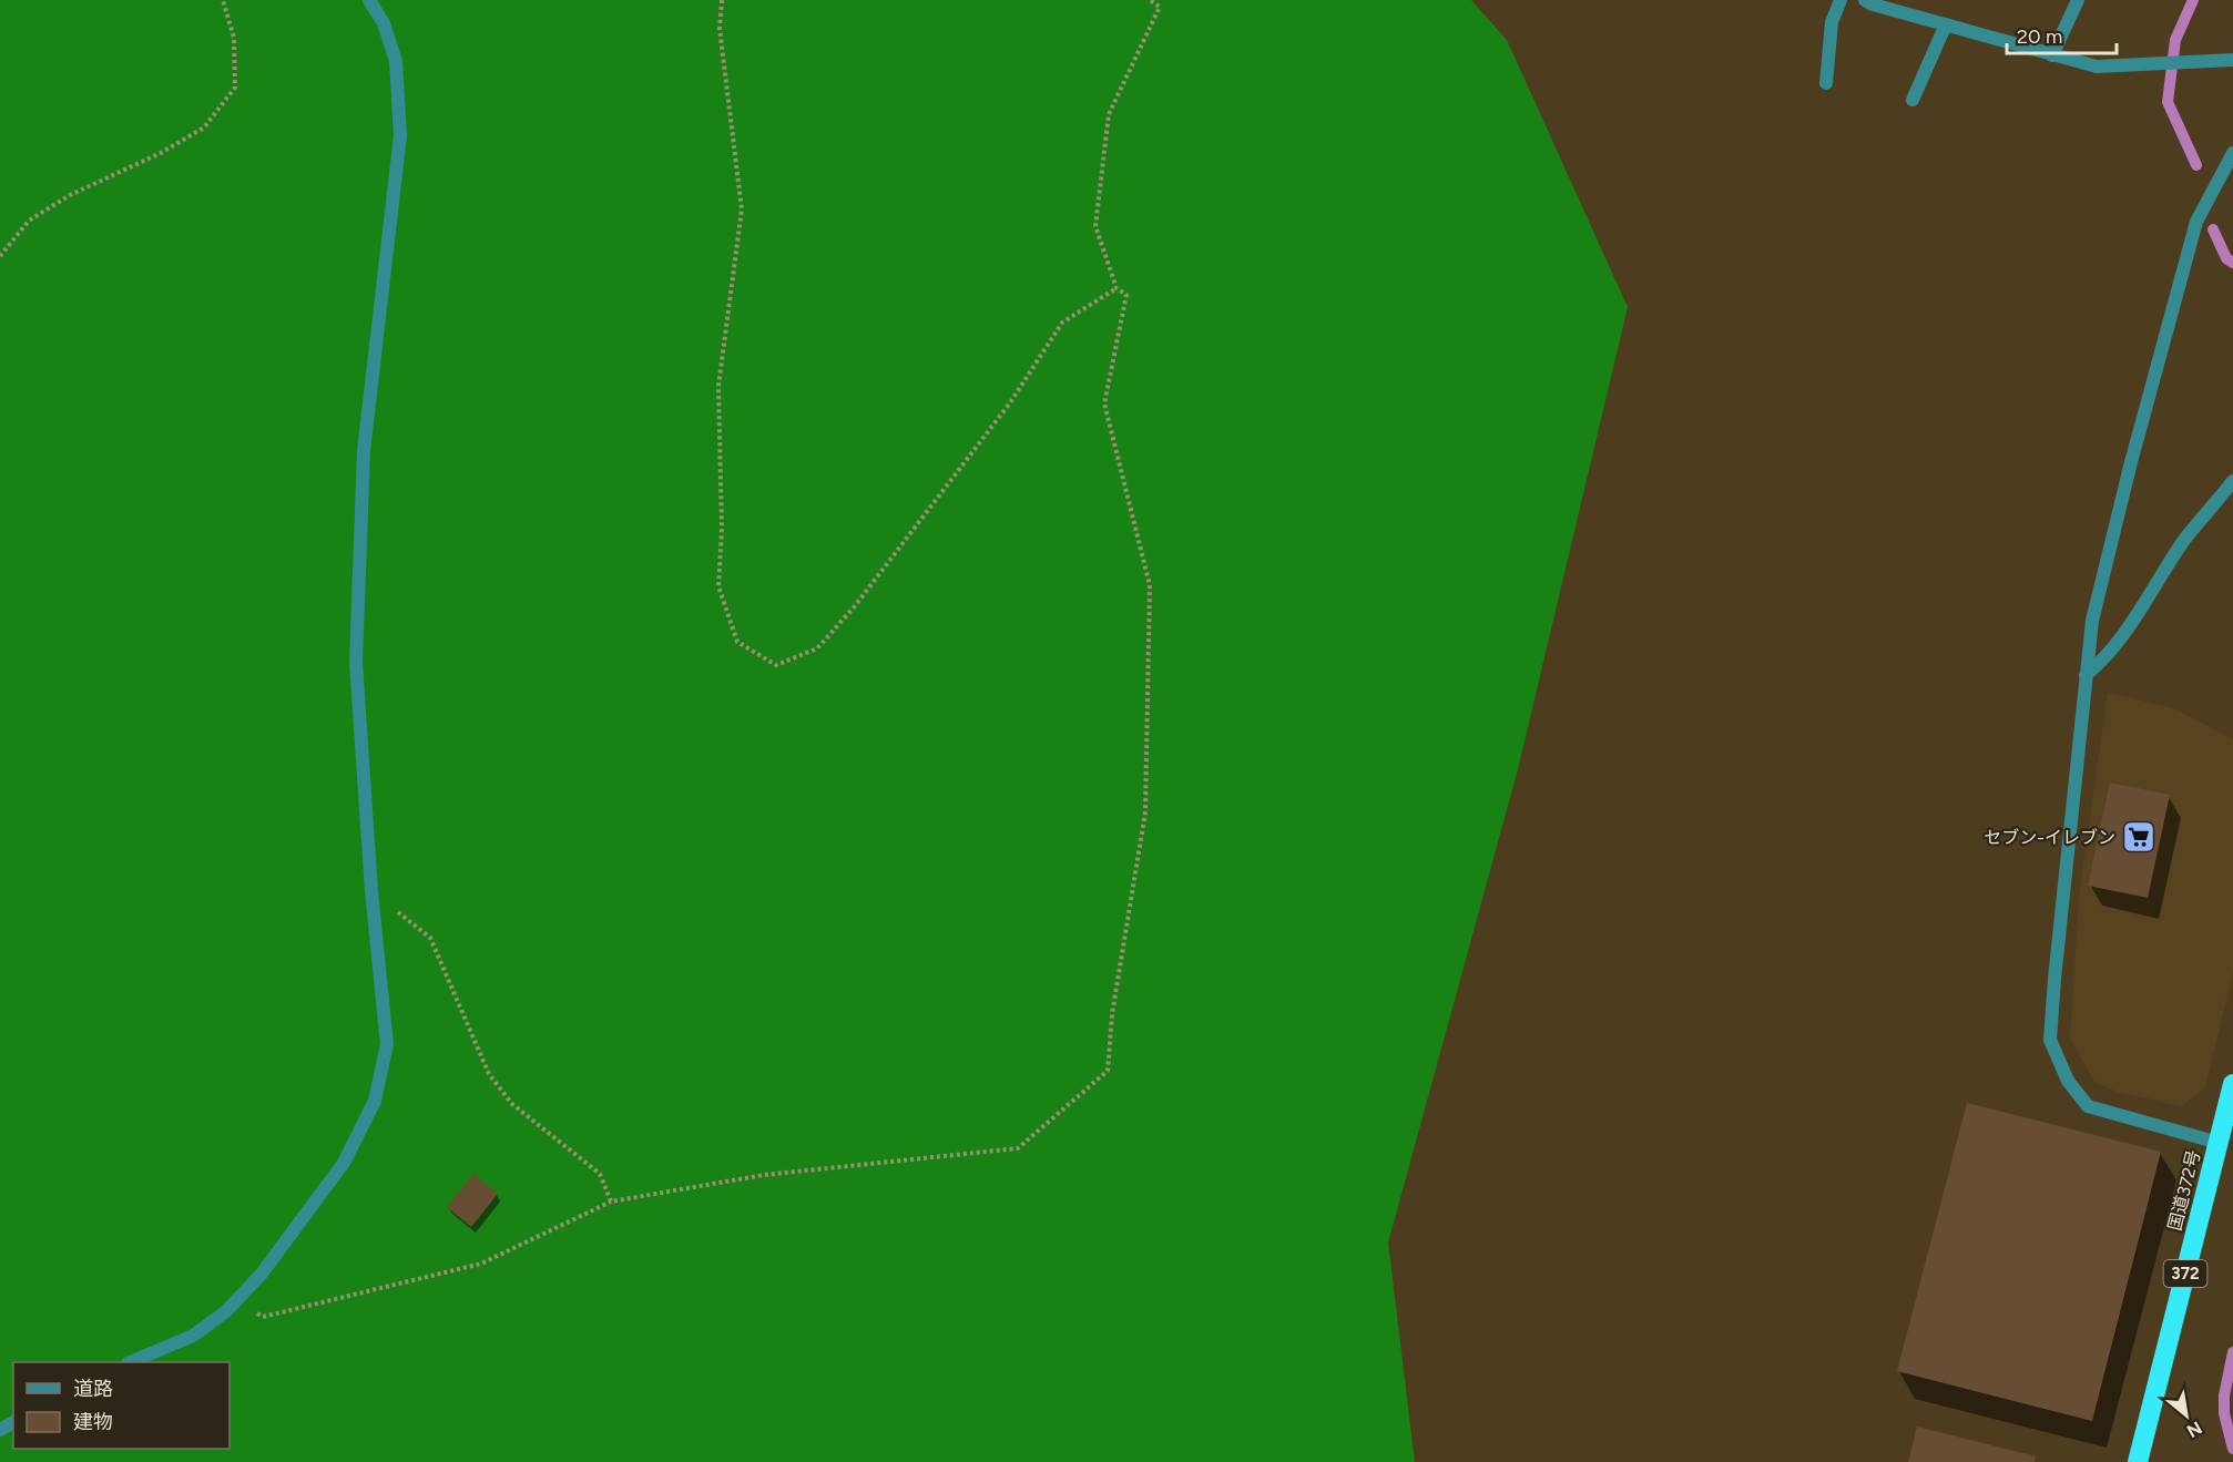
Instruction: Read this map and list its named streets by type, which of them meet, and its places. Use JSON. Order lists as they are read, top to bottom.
{
  "streets": {
    "highway": ["国道372号", "372"]
  },
  "places": {
    "supermarket": ["セブン-イレブン"]
  },
  "legend": ["道路", "建物"],
  "scale_bar": "20 m",
  "north": "bottom right"
}
